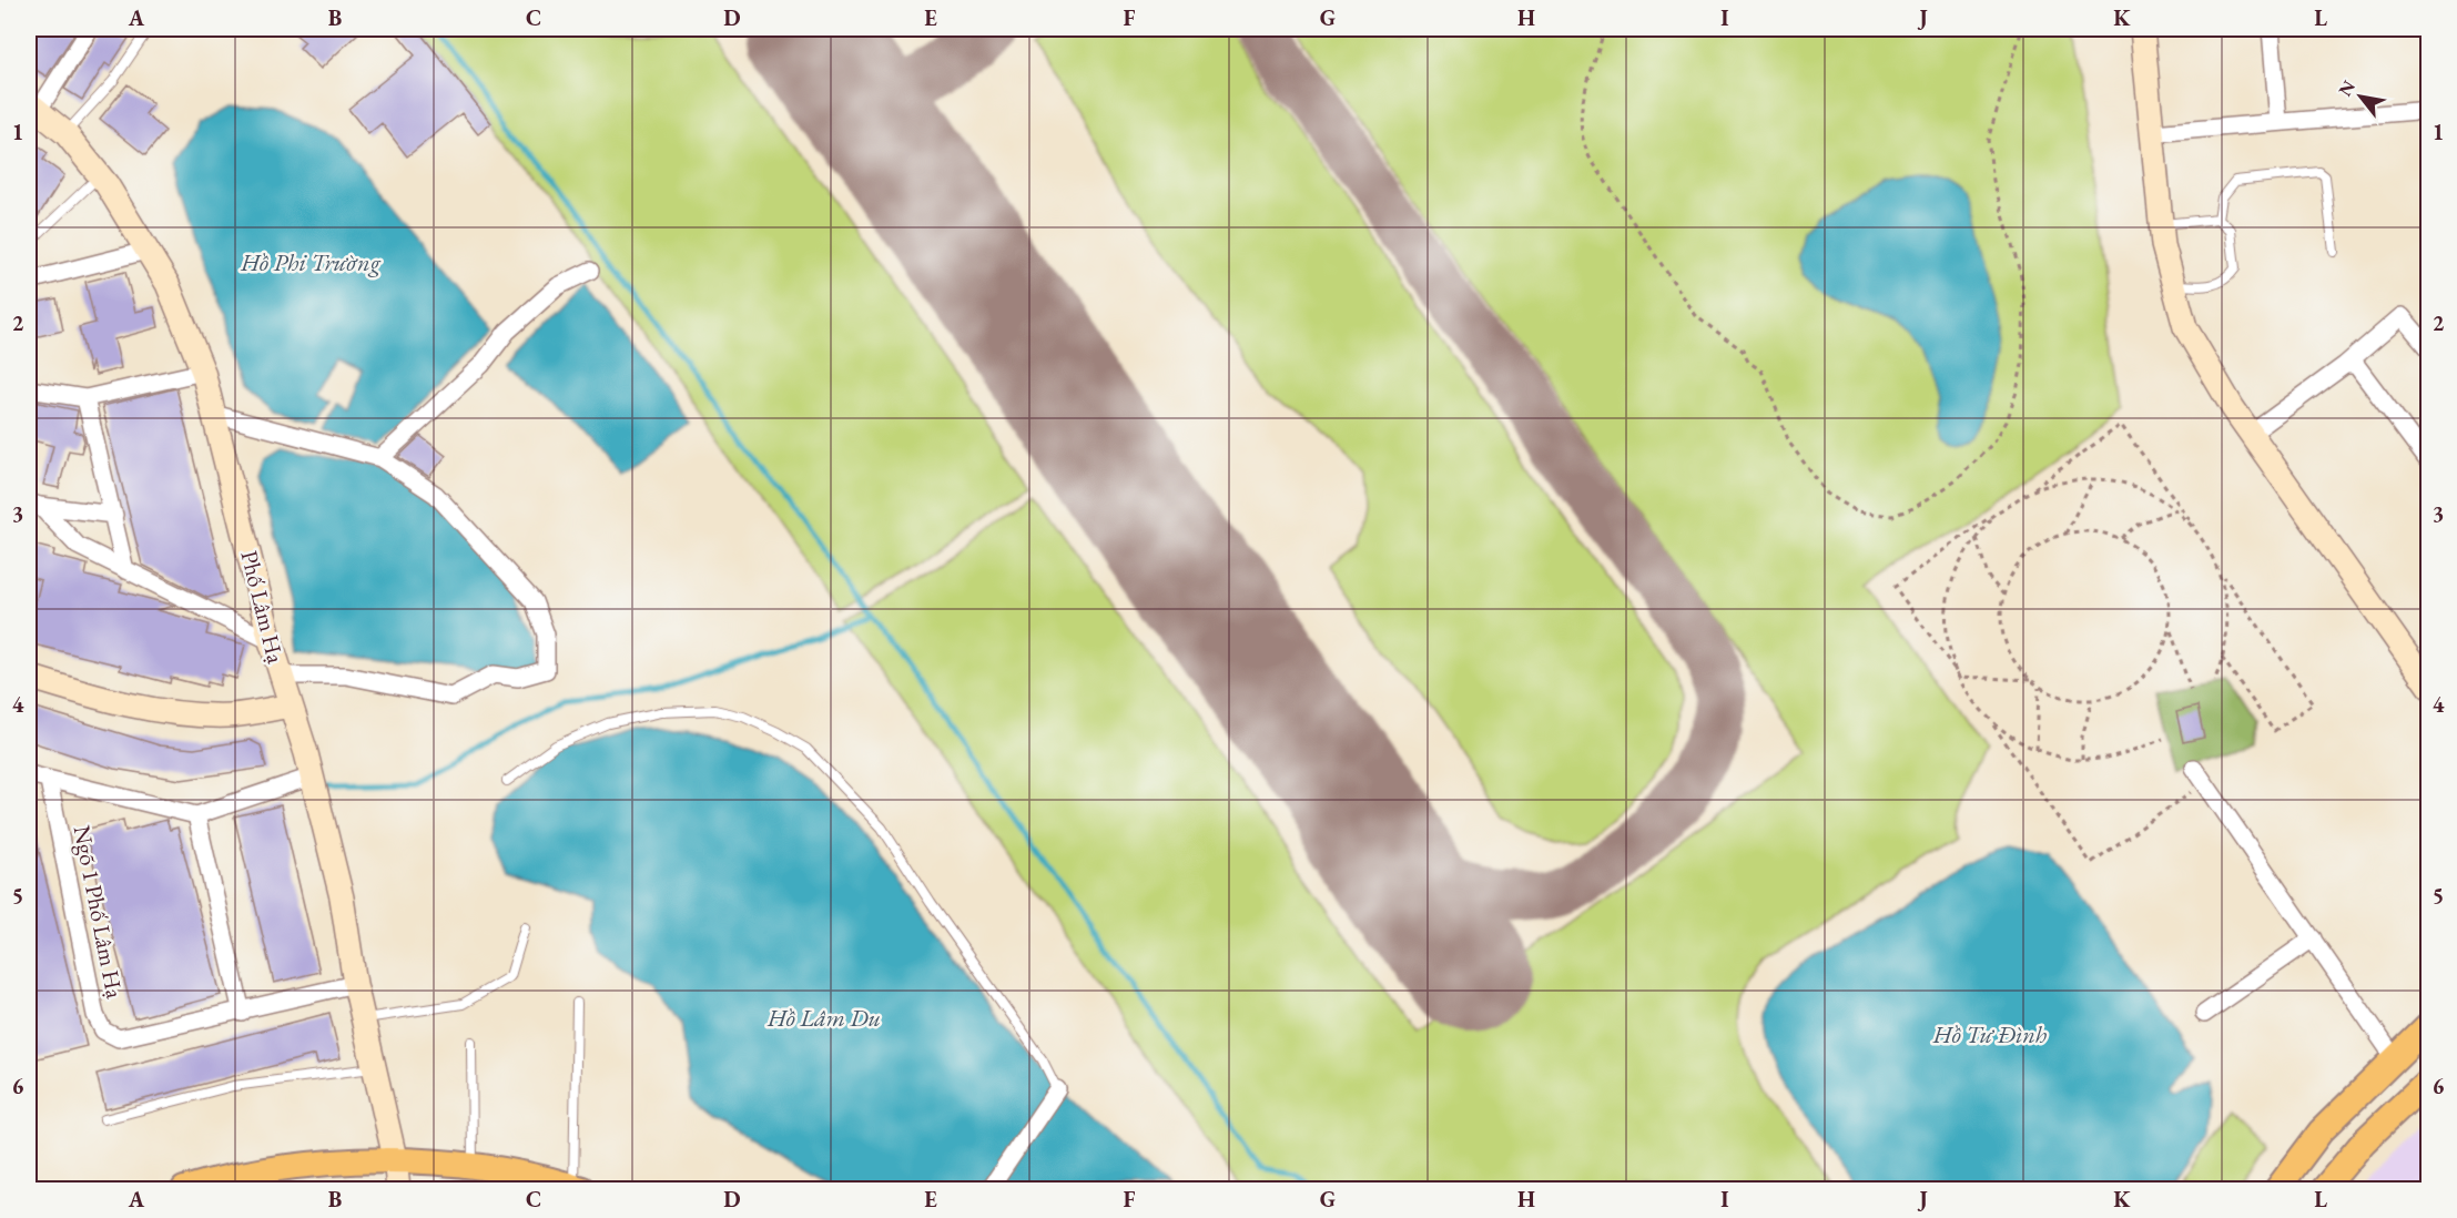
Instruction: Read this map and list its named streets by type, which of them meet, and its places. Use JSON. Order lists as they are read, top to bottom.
{
  "streets": {
    "street": ["Phố Lâm Hạ", "Ngõ 1 Phố Lâm Hạ"]
  },
  "crossings": [
    ["Phố Lâm Hạ", "Ngõ 1 Phố Lâm Hạ"]
  ],
  "water": ["Hồ Phi Trường", "Hồ Lâm Du", "Hồ Tư Đình"],
  "north": "top left",
  "grid": {
    "columns": [
      "A",
      "B",
      "C",
      "D",
      "E",
      "F",
      "G",
      "H",
      "I",
      "J",
      "K",
      "L"
    ],
    "rows": [
      "1",
      "2",
      "3",
      "4",
      "5",
      "6"
    ]
  }
}
